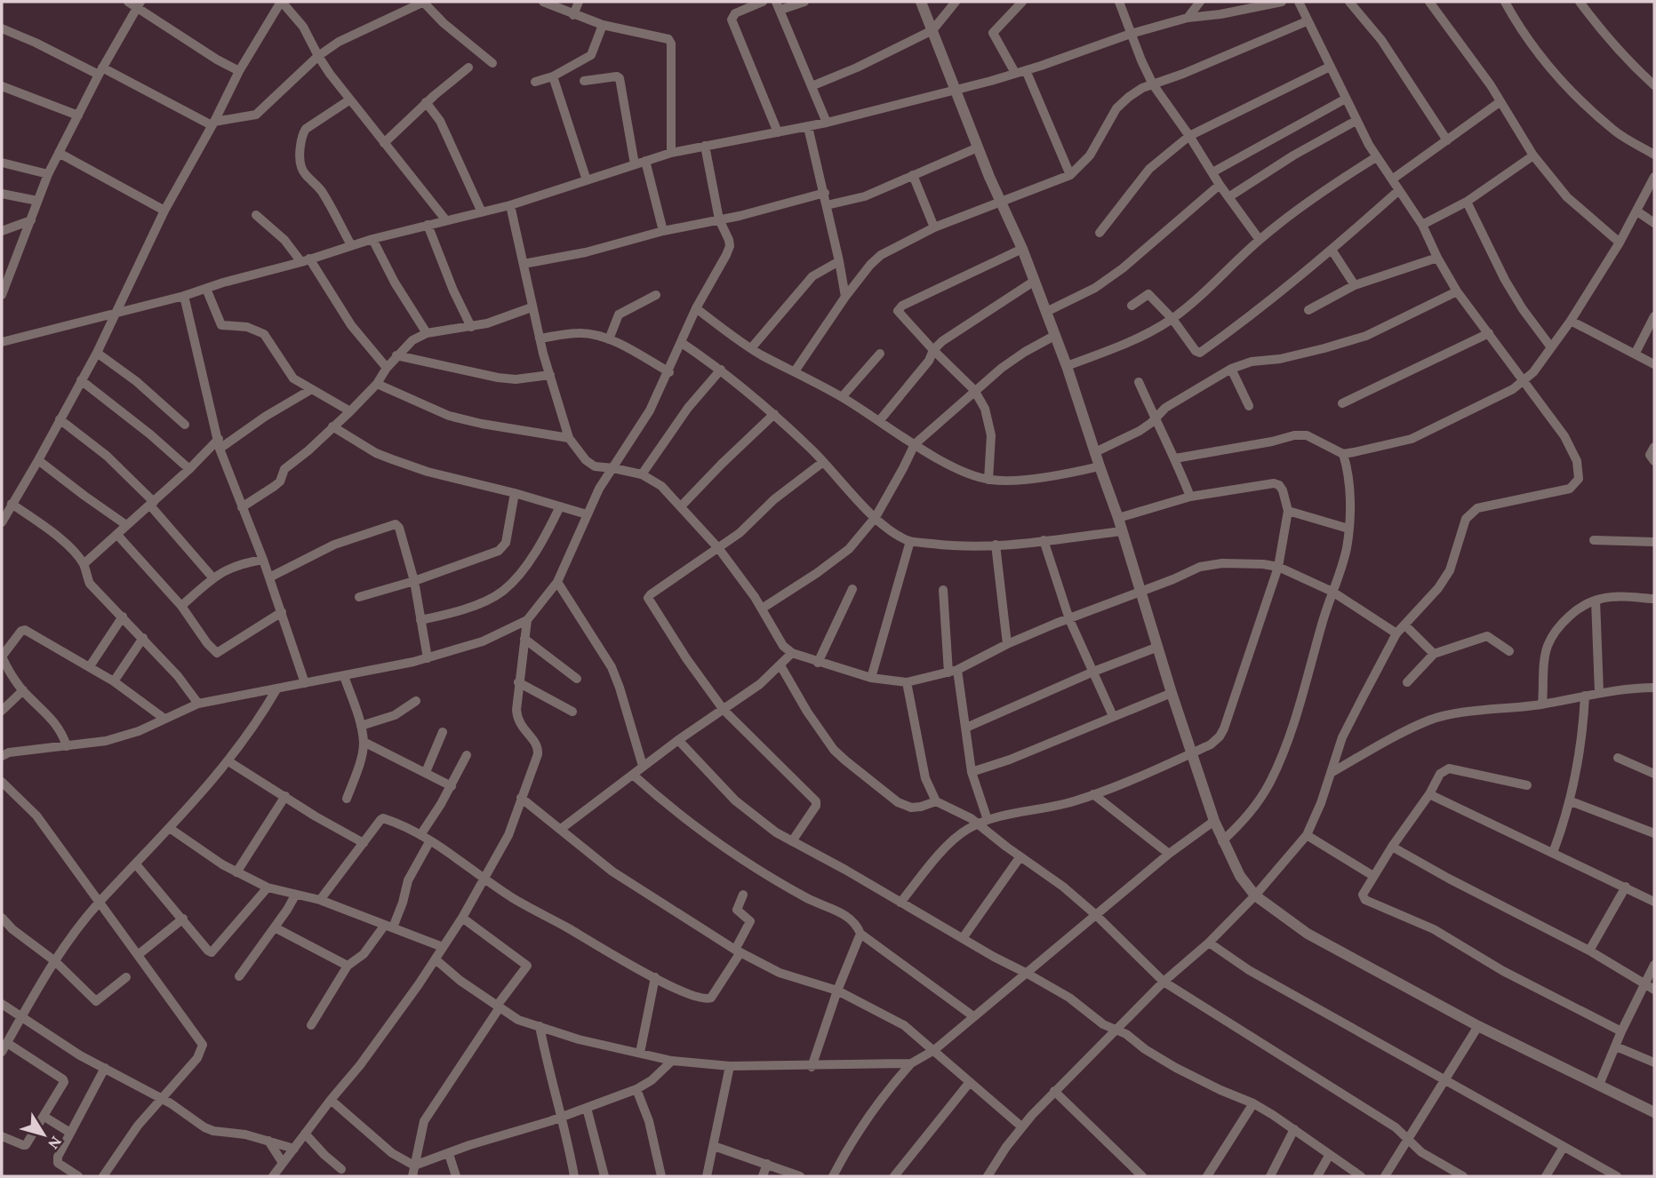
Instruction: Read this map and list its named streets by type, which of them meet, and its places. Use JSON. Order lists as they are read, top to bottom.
{
  "north": "bottom right"
}
